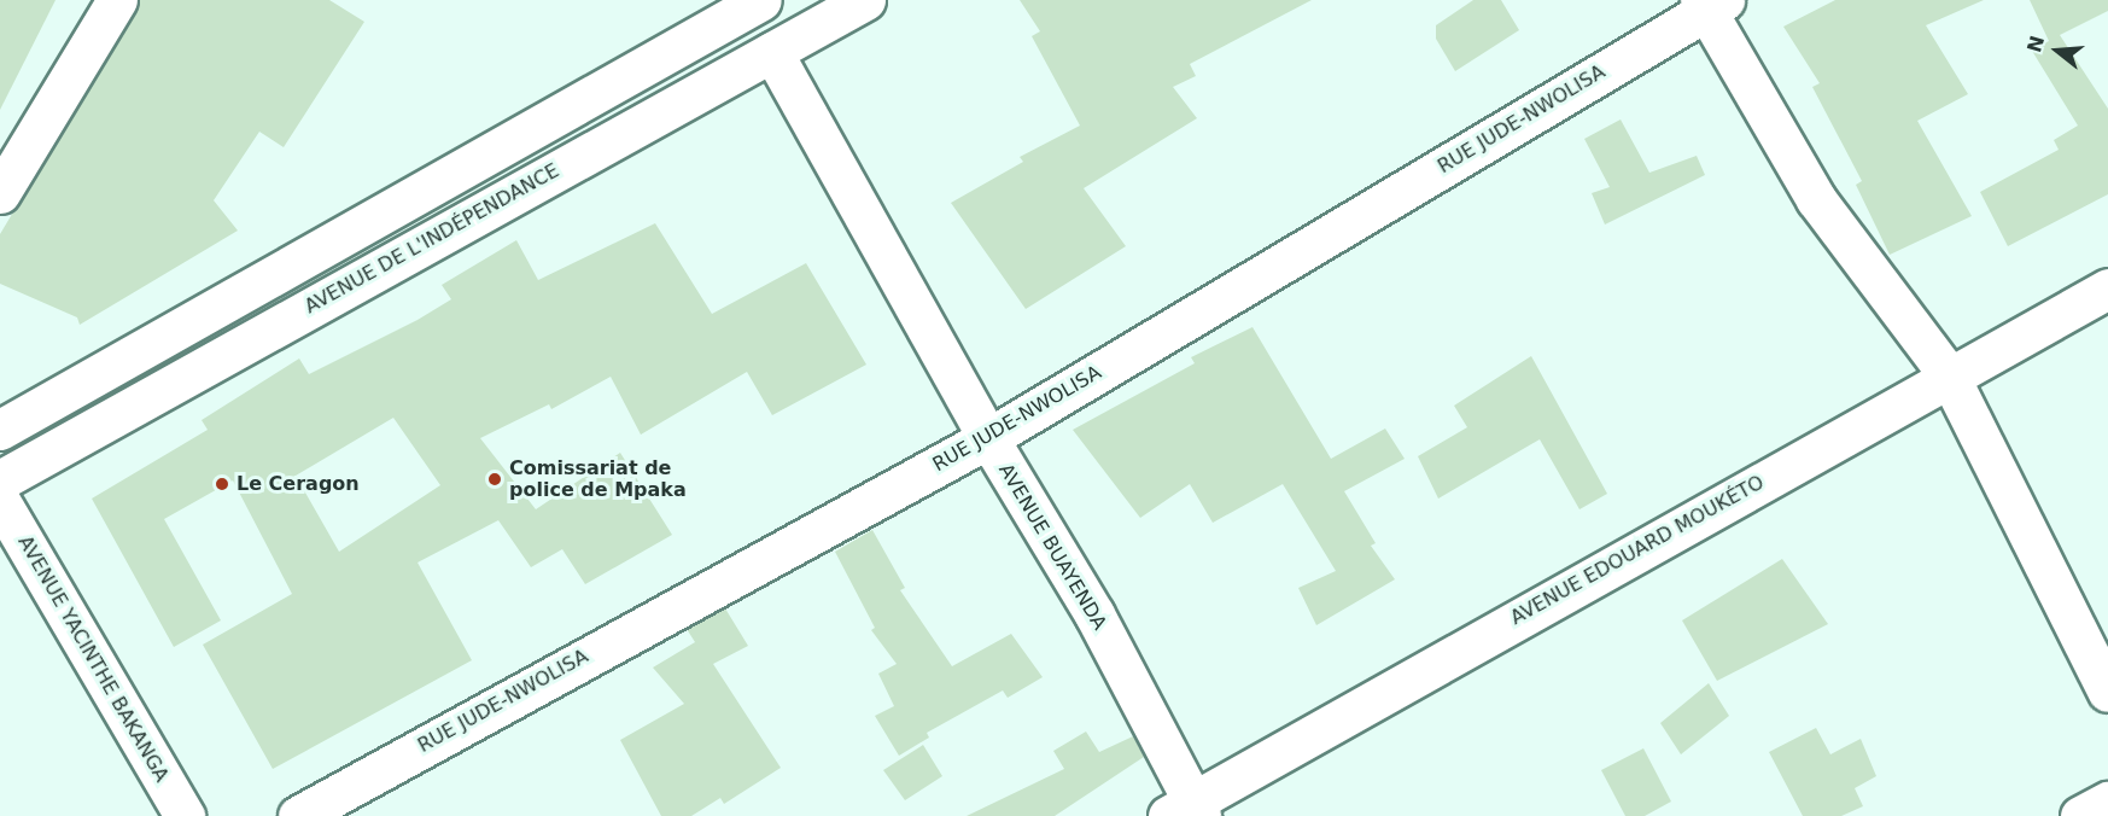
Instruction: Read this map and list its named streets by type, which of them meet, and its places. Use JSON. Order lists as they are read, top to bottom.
{
  "streets": {
    "street": [
      "RUE JUDE-NWOLISA",
      "AVENUE DE L'INDÉPENDANCE",
      "AVENUE BUAYENDA",
      "AVENUE EDOUARD MOUKÉTO",
      "AVENUE YACINTHE BAKANGA"
    ]
  },
  "crossings": [
    ["RUE JUDE-NWOLISA", "AVENUE BUAYENDA"],
    ["AVENUE DE L'INDÉPENDANCE", "AVENUE BUAYENDA"],
    ["AVENUE BUAYENDA", "AVENUE EDOUARD MOUKÉTO"]
  ],
  "places": ["Comissariat de police de Mpaka", "Le Ceragon"],
  "north": "left"
}
